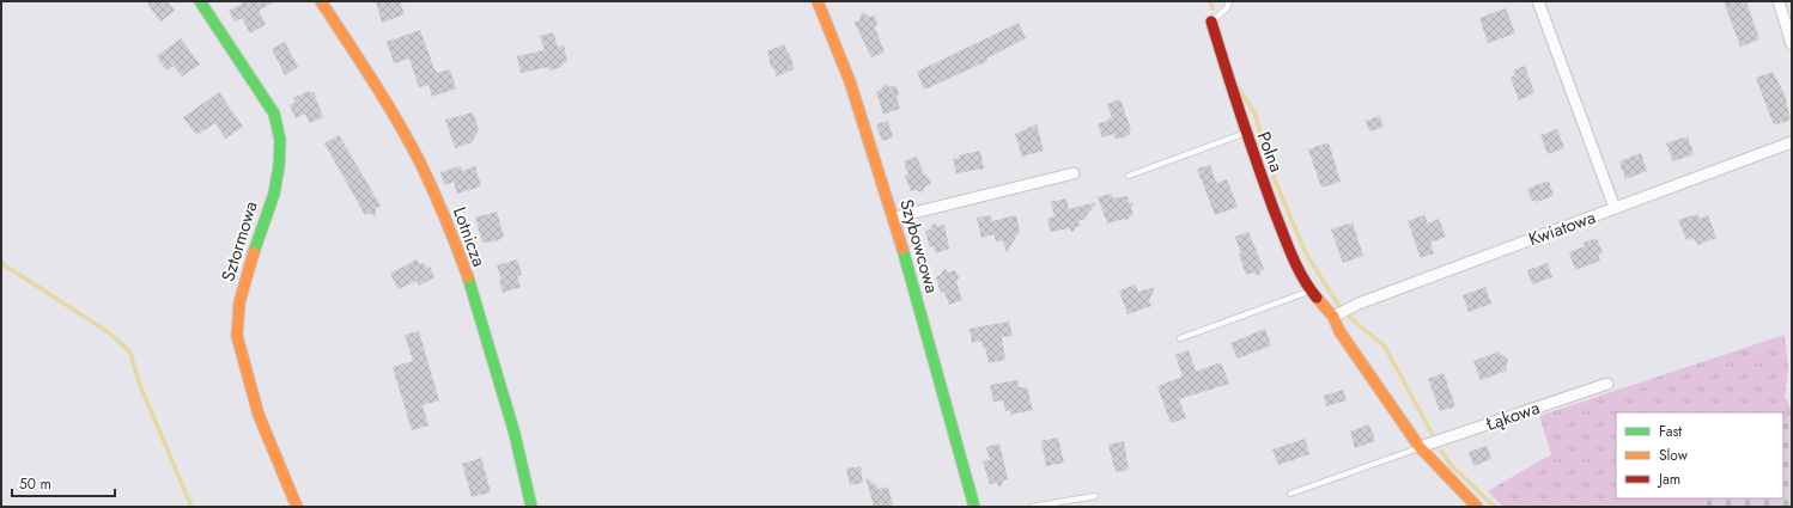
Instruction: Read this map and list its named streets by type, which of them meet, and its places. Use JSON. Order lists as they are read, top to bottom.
{
  "streets": {
    "street": [
      "Polna",
      "Kwiatowa",
      "Lotnicza",
      "Sztormowa",
      "Szybowcowa",
      "Łąkowa"
    ]
  },
  "crossings": [
    ["Polna", "Kwiatowa"],
    ["Polna", "Łąkowa"]
  ],
  "legend": ["Fast", "Slow", "Jam"],
  "scale_bar": "50 m"
}
